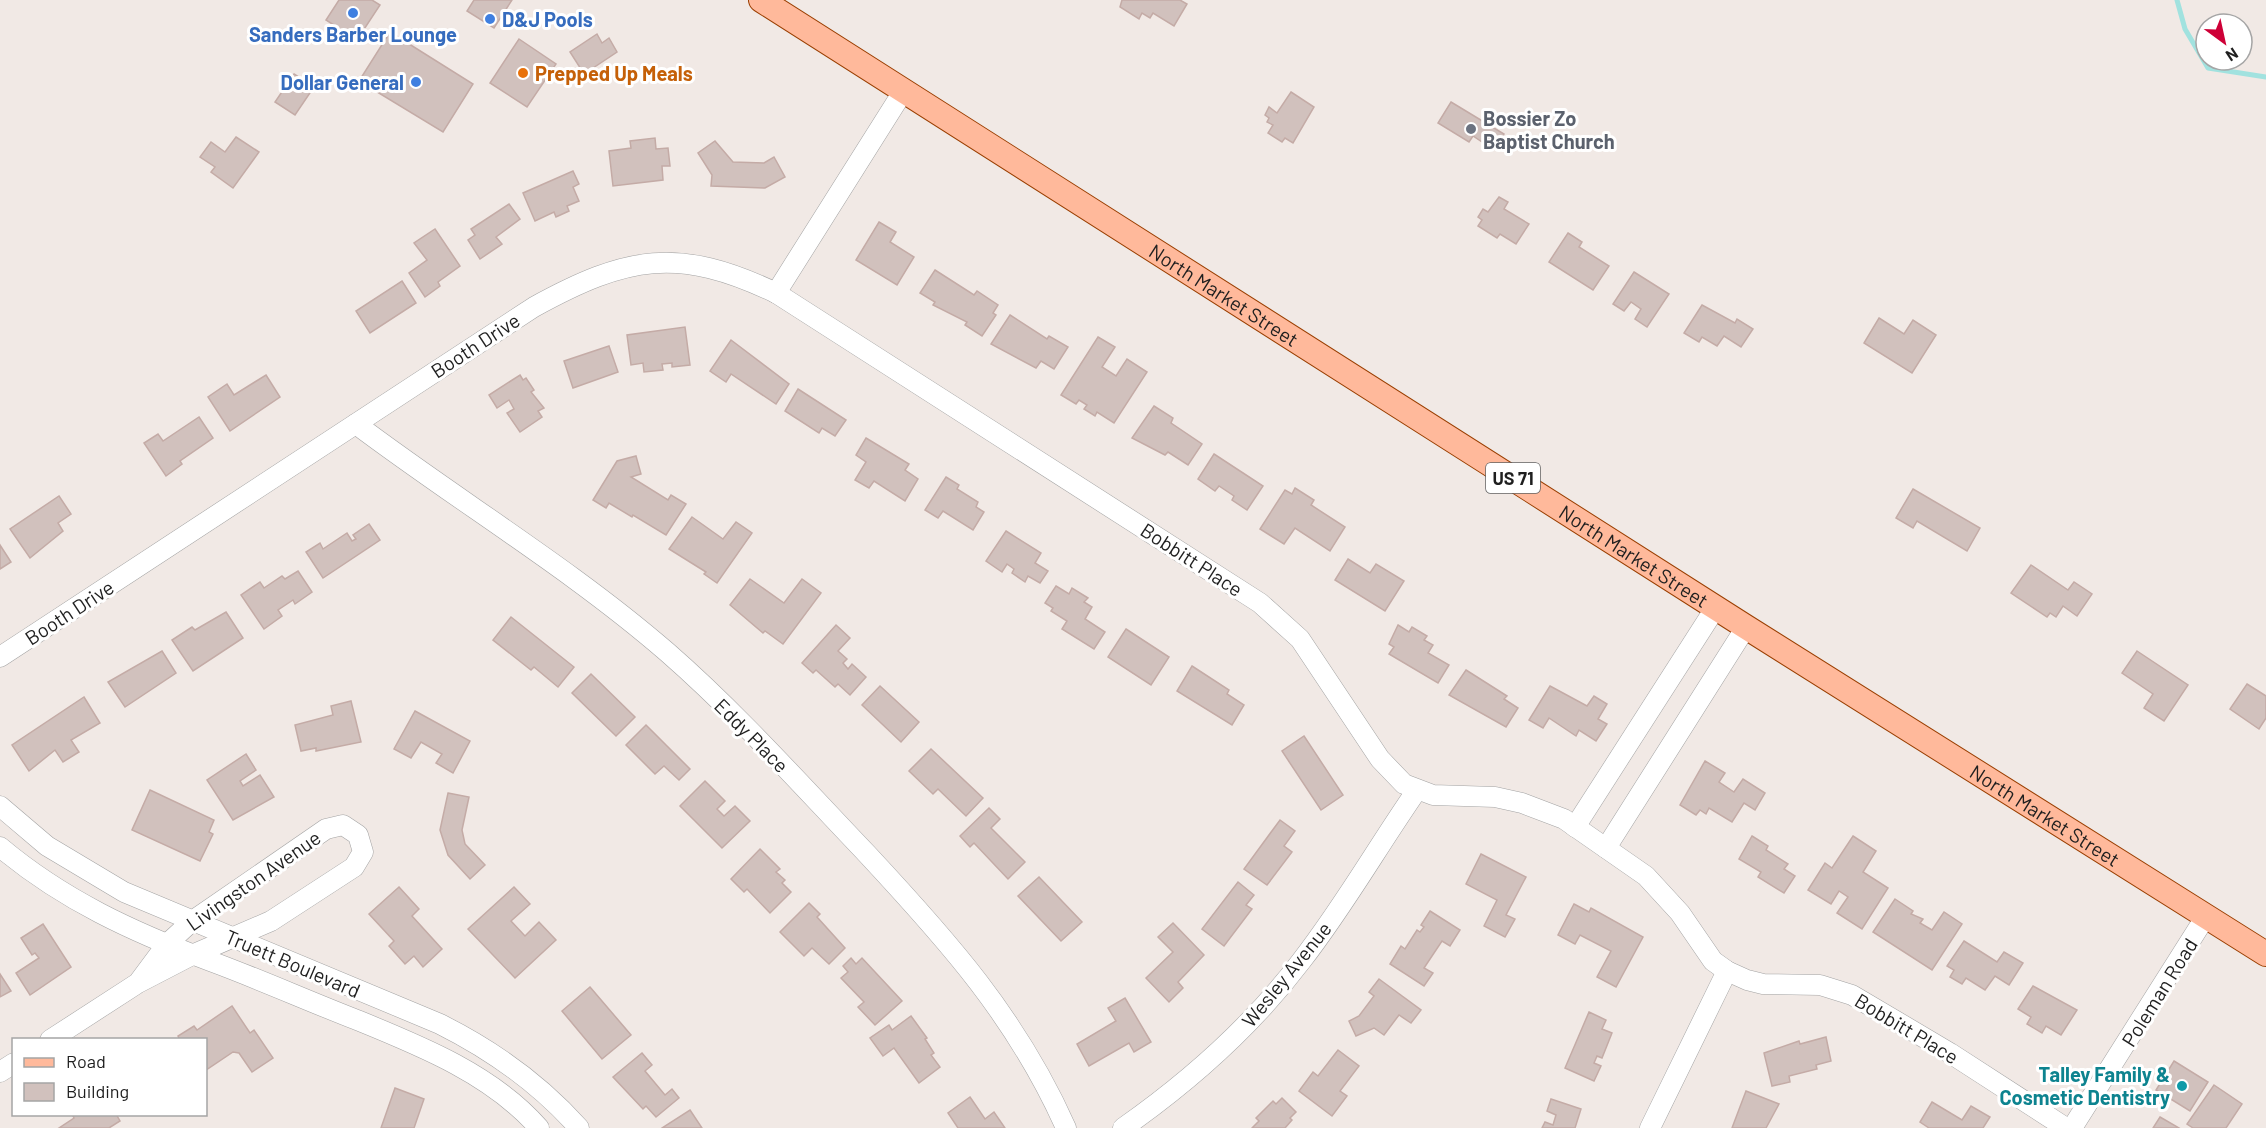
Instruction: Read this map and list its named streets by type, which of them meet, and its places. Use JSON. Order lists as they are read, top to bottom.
{
  "streets": {
    "main road": ["North Market Street", "US 71"],
    "street": [
      "Booth Drive",
      "Bobbitt Place",
      "Eddy Place",
      "Livingston Avenue",
      "Truett Boulevard",
      "Wesley Avenue",
      "Poleman Road"
    ]
  },
  "crossings": [
    ["North Market Street", "Poleman Road"],
    ["Booth Drive", "Bobbitt Place"],
    ["Booth Drive", "Eddy Place"],
    ["Bobbitt Place", "Wesley Avenue"],
    ["Livingston Avenue", "Truett Boulevard"]
  ],
  "places": [
    "Sanders Barber Lounge",
    "D&J Pools",
    "Prepped Up Meals",
    "Dollar General",
    "Bossier Zo Baptist Church",
    "Talley Family & Cosmetic Dentistry"
  ],
  "legend": ["Road", "Building"],
  "north": "bottom right"
}
